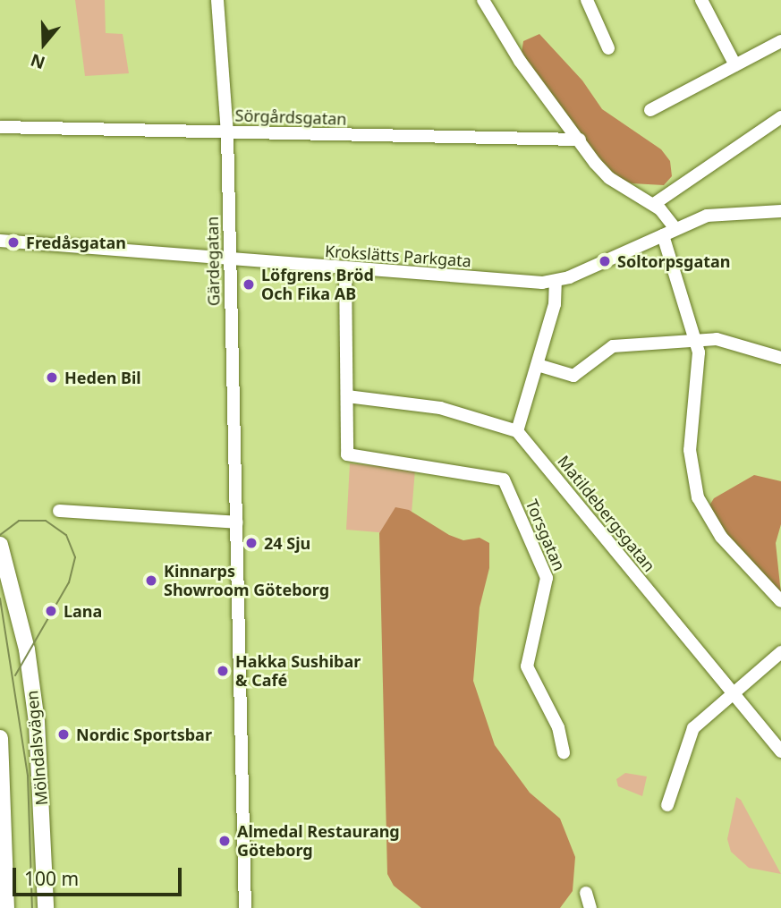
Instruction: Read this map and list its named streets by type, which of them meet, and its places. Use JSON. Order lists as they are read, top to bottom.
{
  "streets": {
    "main road": ["Mölndalsvägen"],
    "street": [
      "Sörgårdsgatan",
      "Krokslätts Parkgata",
      "Gärdegatan",
      "Matildebergsgatan",
      "Torsgatan"
    ]
  },
  "crossings": [
    ["Sörgårdsgatan", "Gärdegatan"],
    ["Krokslätts Parkgata", "Gärdegatan"]
  ],
  "places": [
    "Fredåsgatan",
    "Soltorpsgatan",
    "Löfgrens Bröd Och Fika AB",
    "Heden Bil",
    "24 Sju",
    "Kinnarps Showroom Göteborg",
    "Lana",
    "Hakka Sushibar & Café",
    "Nordic Sportsbar",
    "Almedal Restaurang Göteborg"
  ],
  "scale_bar": "100 m",
  "north": "bottom"
}
